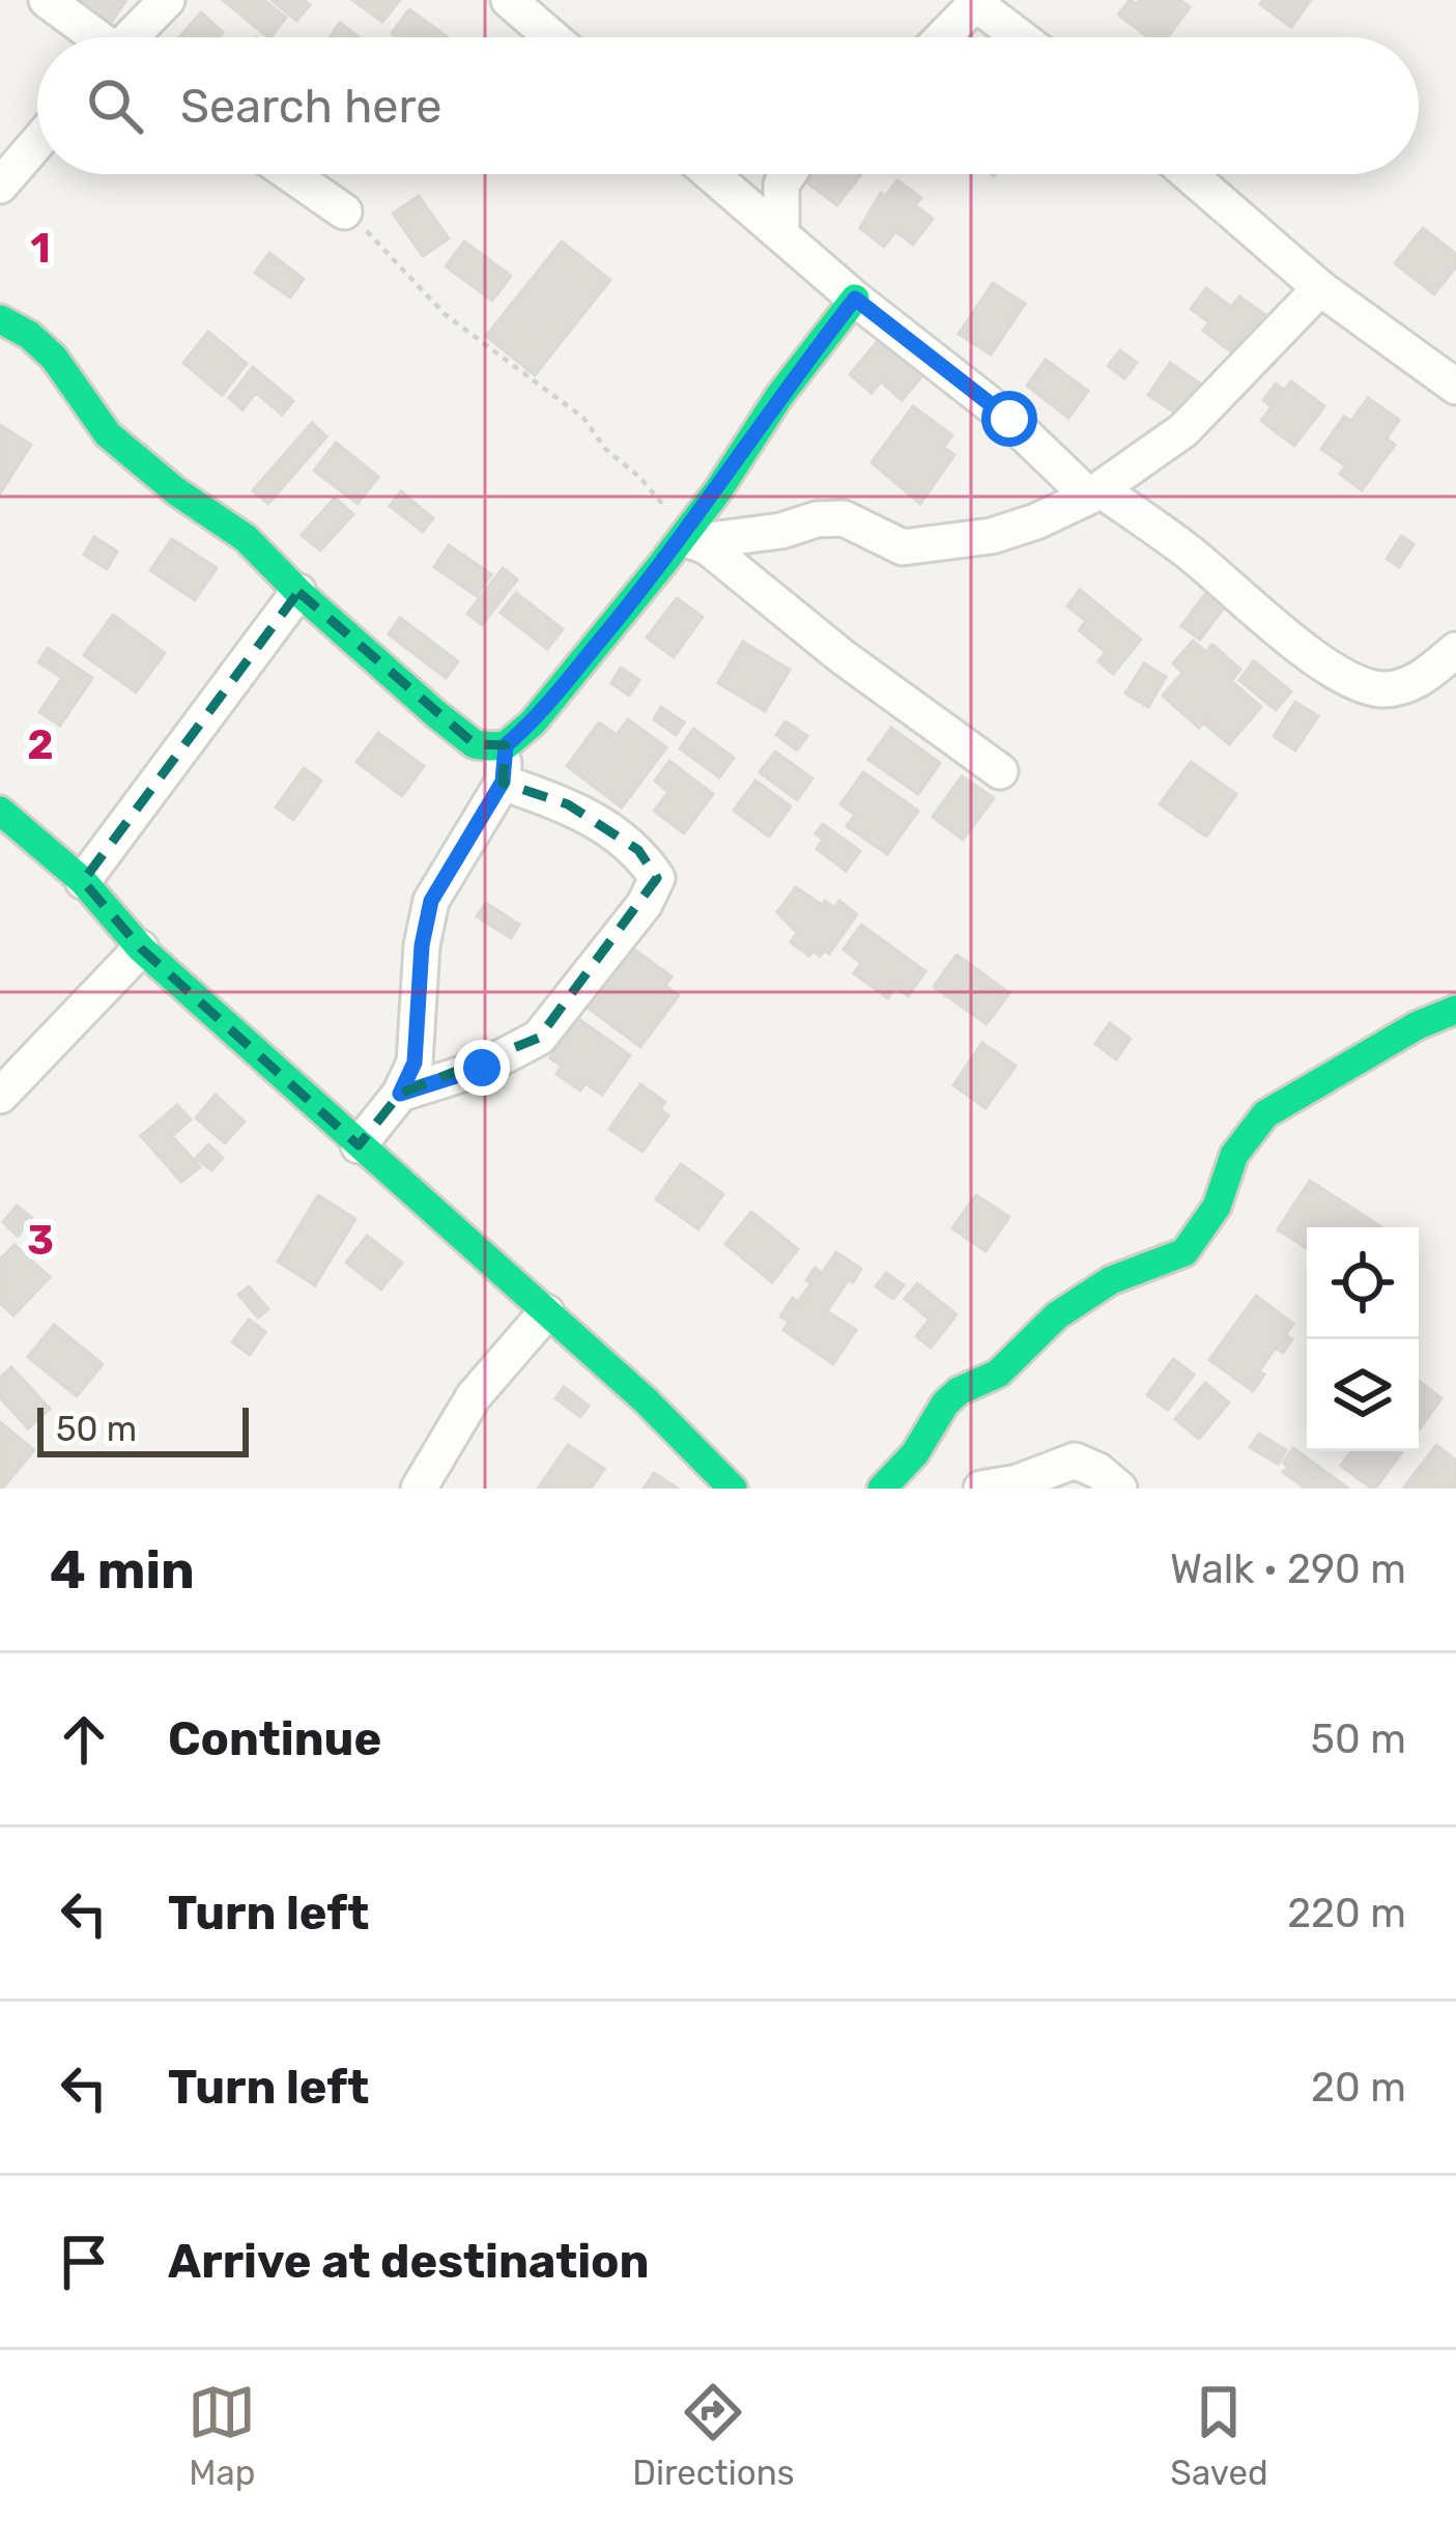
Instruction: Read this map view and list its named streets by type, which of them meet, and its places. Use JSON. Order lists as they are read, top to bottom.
{
  "scale_bar": "50 m",
  "page": {
    "search": "Search here",
    "scale": "50 m",
    "heading": ["4 min", "Walk · 290 m"],
    "list": [
      ["Continue", "50 m"],
      ["Turn left", "220 m"],
      ["Turn left", "20 m"],
      "Arrive at destination"
    ],
    "nav": ["Map", "Directions", "Saved"]
  },
  "grid": {
    "rows": ["1", "2", "3"]
  }
}
